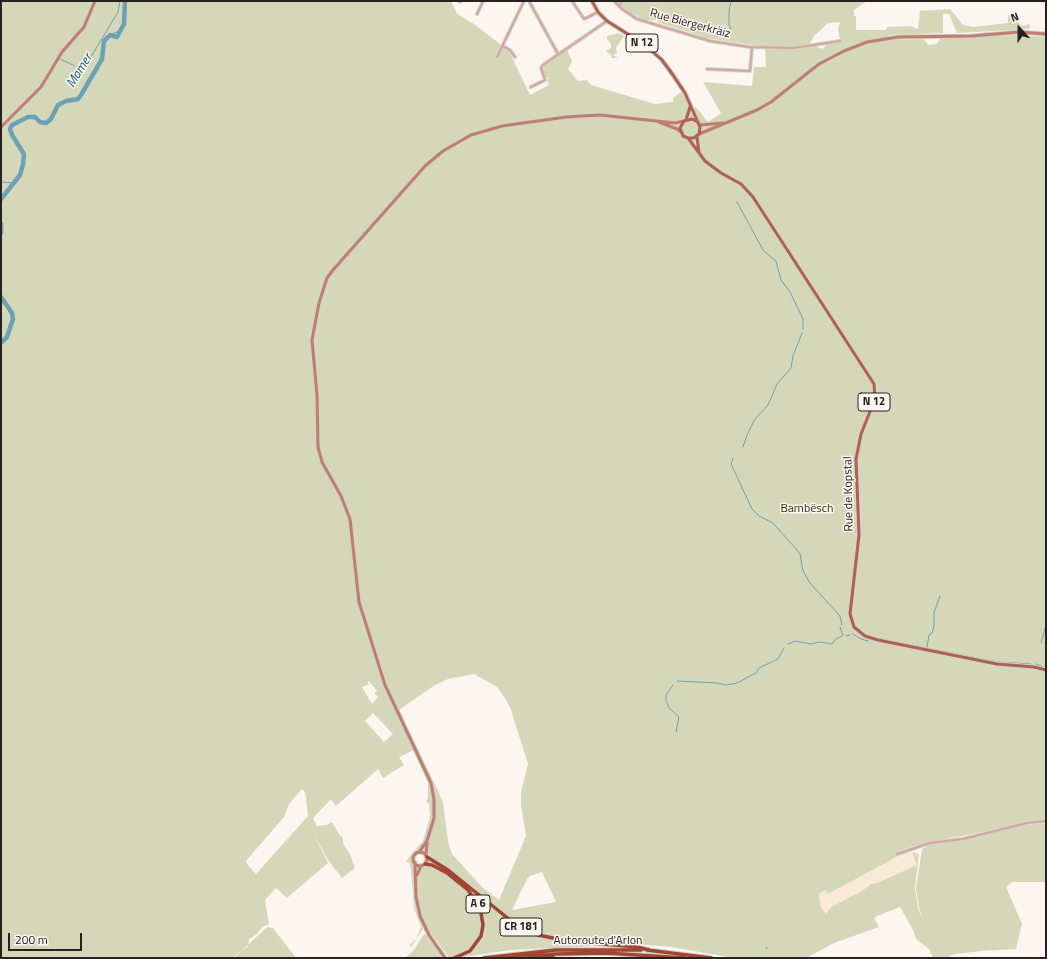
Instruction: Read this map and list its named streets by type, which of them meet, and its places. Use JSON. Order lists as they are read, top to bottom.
{
  "streets": {
    "highway": ["A 6", "CR 181", "Autoroute d'Arlon"],
    "main road": ["N 12", "Rue de Kopstal"],
    "street": ["Rue Biergerkräiz"]
  },
  "crossings": [
    ["N 12", "Rue de Kopstal"],
    ["CR 181", "Autoroute d'Arlon"]
  ],
  "water": ["Mamer"],
  "parks": ["Bambësch"],
  "scale_bar": "200 m",
  "north": "top"
}
